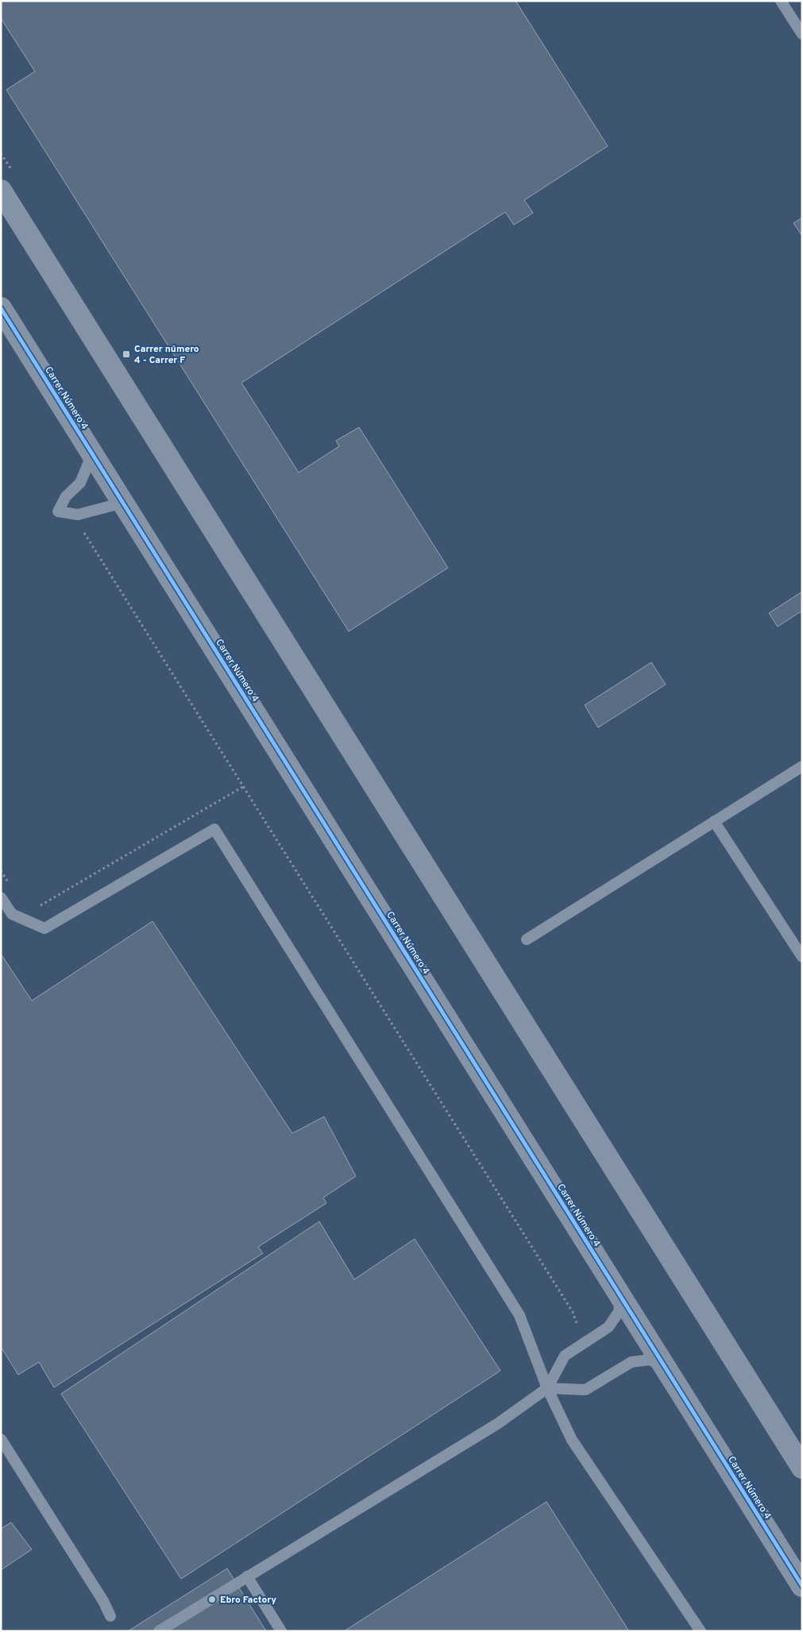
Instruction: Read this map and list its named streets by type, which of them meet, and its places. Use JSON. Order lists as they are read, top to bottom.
{
  "streets": {
    "street": ["Carrer Número 4"]
  },
  "places": {
    "transit": ["Carrer número 4 - Carrer F"],
    "other": ["Ebro Factory"]
  }
}
